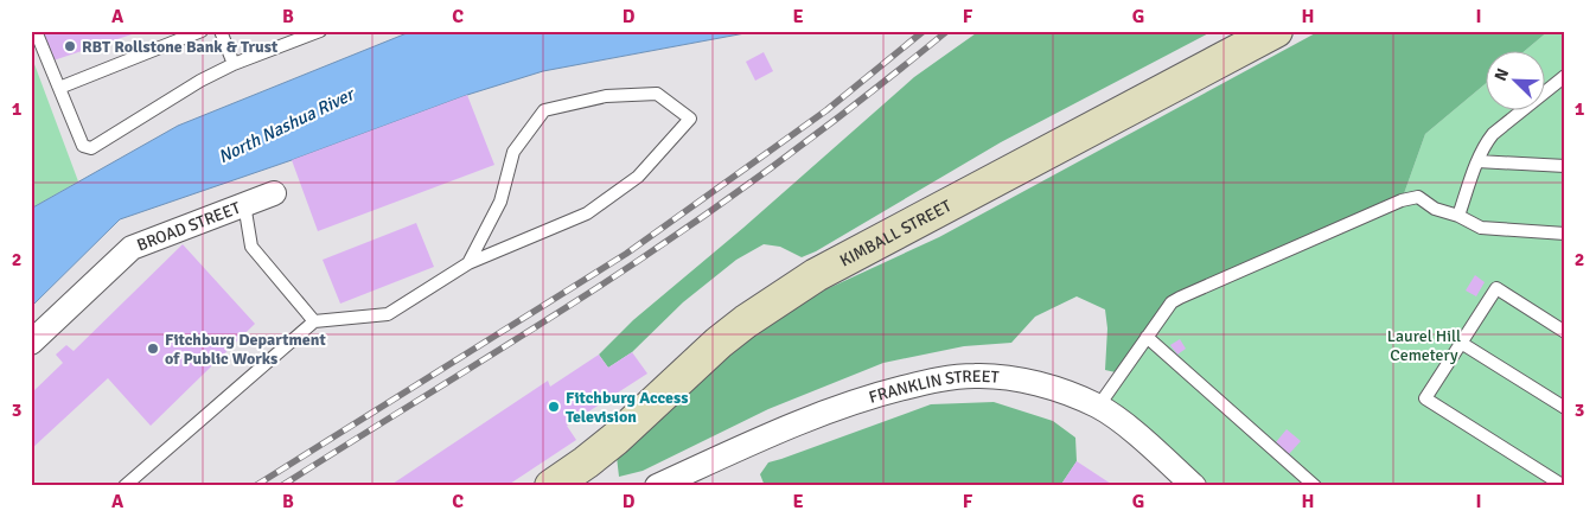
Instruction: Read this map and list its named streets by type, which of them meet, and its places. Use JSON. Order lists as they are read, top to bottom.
{
  "streets": {
    "main road": ["KIMBALL STREET"],
    "street": ["BROAD STREET", "FRANKLIN STREET"]
  },
  "water": ["North Nashua River"],
  "parks": ["Laurel Hill Cemetery"],
  "places": ["RBT Rollstone Bank & Trust", "Fitchburg Department of Public Works", "Fitchburg Access Television"],
  "north": "top left",
  "grid": {
    "columns": [
      "A",
      "B",
      "C",
      "D",
      "E",
      "F",
      "G",
      "H",
      "I"
    ],
    "rows": ["1", "2", "3"]
  }
}
